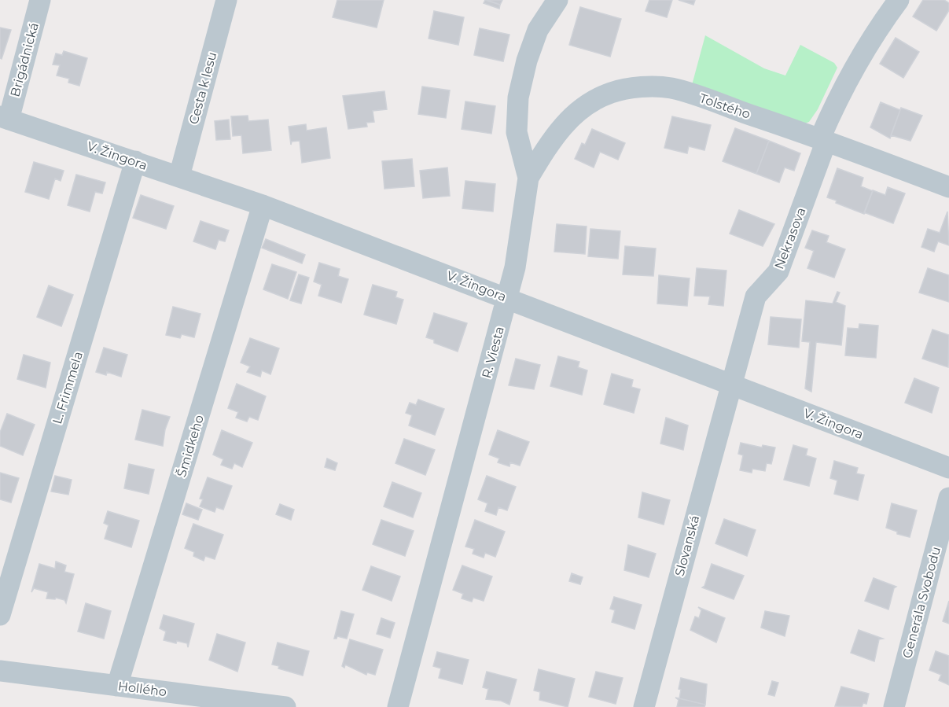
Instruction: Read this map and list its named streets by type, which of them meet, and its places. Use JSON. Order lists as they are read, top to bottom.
{
  "streets": {
    "street": [
      "Brigádnická",
      "Cesta k lesu",
      "Tolstého",
      "V. Žingora",
      "Nekrasova",
      "R. Viesta",
      "L. Frimmela",
      "Šmidkeho",
      "Slovanská",
      "Generála Svobodu",
      "Hollého"
    ]
  },
  "crossings": [
    ["Brigádnická", "V. Žingora"],
    ["Cesta k lesu", "V. Žingora"],
    ["Tolstého", "Nekrasova"],
    ["Tolstého", "R. Viesta"],
    ["V. Žingora", "Nekrasova"],
    ["V. Žingora", "R. Viesta"],
    ["V. Žingora", "L. Frimmela"],
    ["V. Žingora", "Šmidkeho"],
    ["V. Žingora", "Slovanská"],
    ["Nekrasova", "Slovanská"],
    ["Šmidkeho", "Hollého"]
  ]
}
